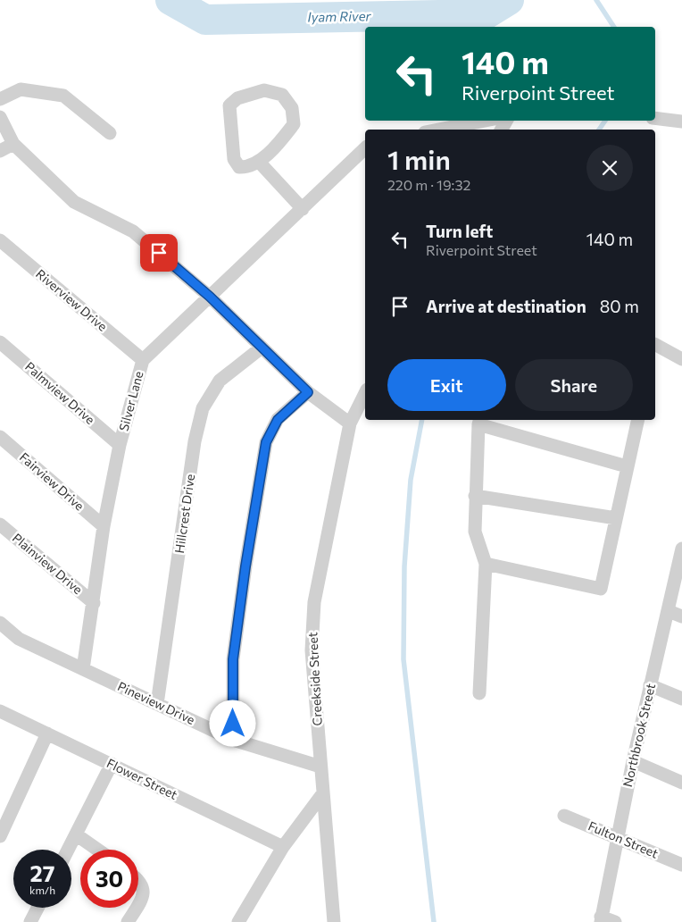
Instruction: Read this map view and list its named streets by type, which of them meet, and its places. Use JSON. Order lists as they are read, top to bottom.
{
  "streets": {
    "street": [
      "Riverview Drive",
      "Palmview Drive",
      "Silver Lane",
      "Fairview Drive",
      "Hillcrest Drive",
      "Plainview Drive",
      "Creekside Street",
      "Pineview Drive",
      "Northbrook Street",
      "Flower Street",
      "Fulton Street"
    ]
  },
  "crossings": [
    ["Riverview Drive", "Silver Lane"],
    ["Palmview Drive", "Silver Lane"],
    ["Silver Lane", "Fairview Drive"],
    ["Silver Lane", "Plainview Drive"],
    ["Silver Lane", "Pineview Drive"],
    ["Hillcrest Drive", "Pineview Drive"],
    ["Creekside Street", "Pineview Drive"],
    ["Northbrook Street", "Fulton Street"]
  ],
  "water": ["Iyam River"],
  "page": {
    "turn": ["140 m", "Riverpoint Street"],
    "heading": ["1 min", "220 m · 19:32"],
    "list": [
      {
        "name": "Turn left",
        "note": "Riverpoint Street",
        "value": "140 m"
      },
      {
        "name": "Arrive at destination",
        "value": "80 m"
      }
    ],
    "buttons": ["Exit", "Share"],
    "speed": "27 km/h",
    "limit": "30"
  }
}
